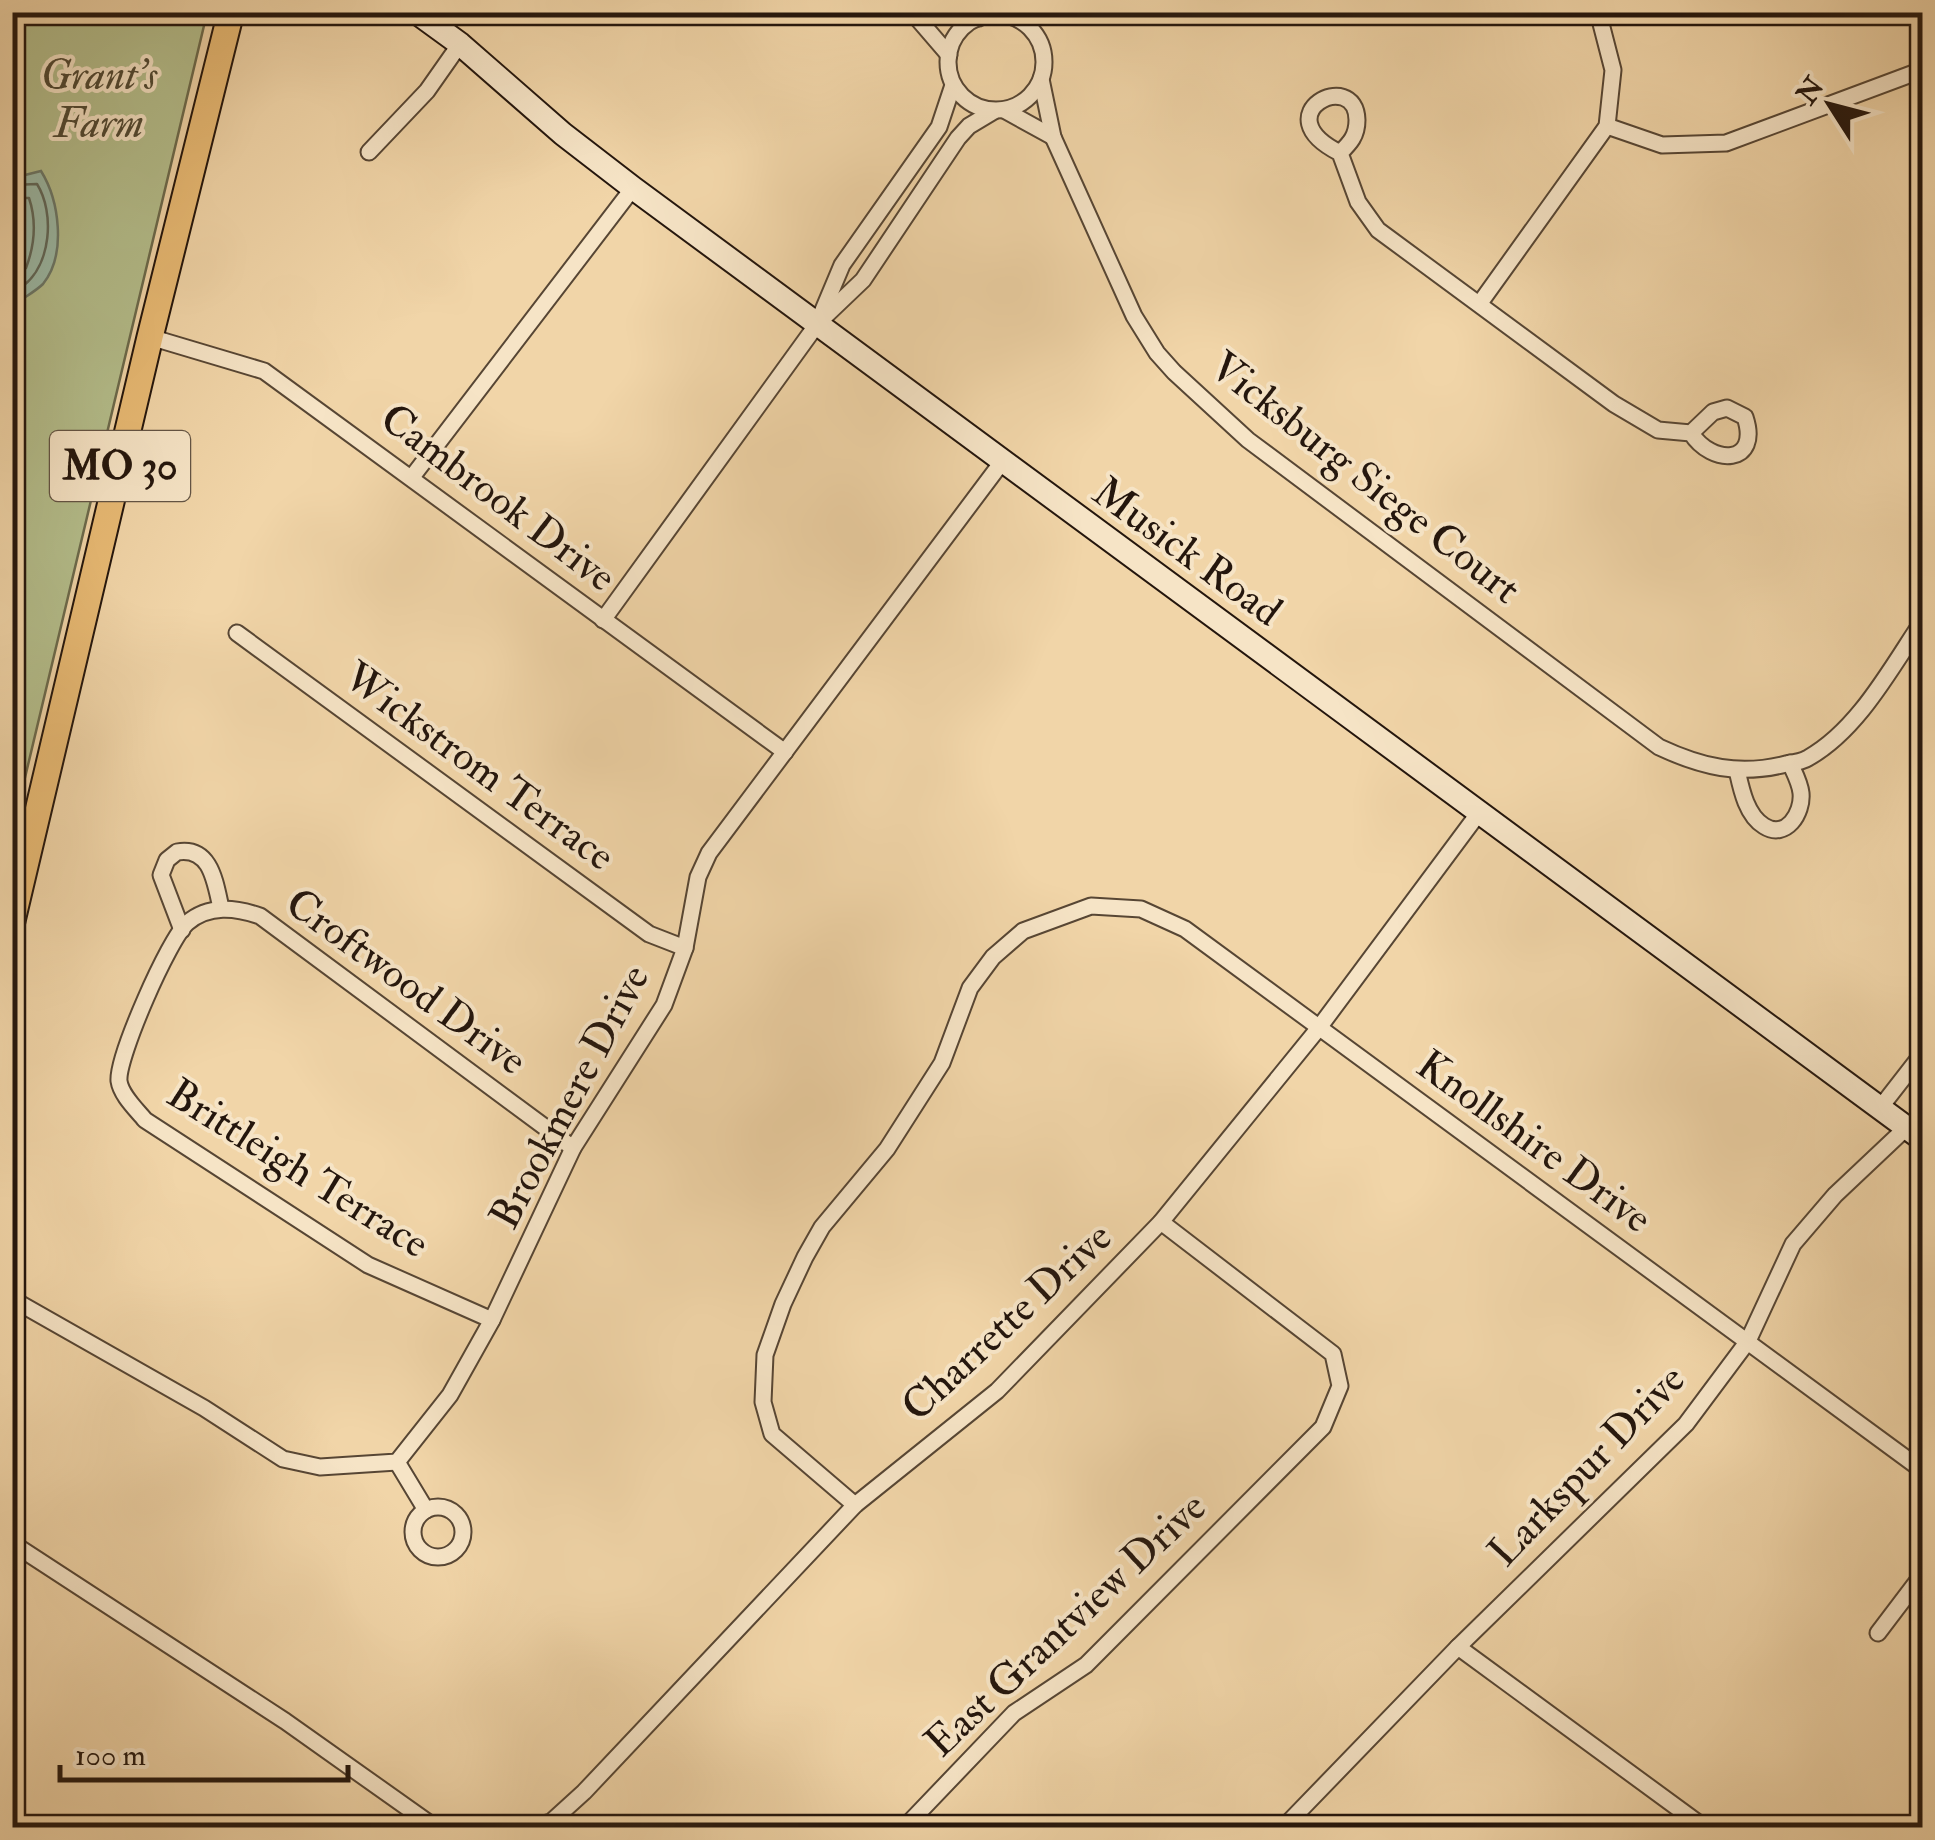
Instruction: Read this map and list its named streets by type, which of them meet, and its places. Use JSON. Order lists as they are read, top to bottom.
{
  "streets": {
    "main road": ["MO 30"],
    "street": [
      "Vicksburg Siege Court",
      "Cambrook Drive",
      "Musick Road",
      "Wickstrom Terrace",
      "Croftwood Drive",
      "Brookmere Drive",
      "Knollshire Drive",
      "Brittleigh Terrace",
      "Charrette Drive",
      "Larkspur Drive",
      "East Grantview Drive"
    ]
  },
  "crossings": [
    ["MO 30", "Cambrook Drive"],
    ["Cambrook Drive", "Brookmere Drive"],
    ["Musick Road", "Brookmere Drive"],
    ["Musick Road", "Charrette Drive"],
    ["Musick Road", "Larkspur Drive"],
    ["Wickstrom Terrace", "Brookmere Drive"],
    ["Croftwood Drive", "Brookmere Drive"],
    ["Croftwood Drive", "Brittleigh Terrace"],
    ["Brookmere Drive", "Brittleigh Terrace"],
    ["Knollshire Drive", "Charrette Drive"],
    ["Knollshire Drive", "Larkspur Drive"],
    ["Charrette Drive", "East Grantview Drive"]
  ],
  "parks": ["Grant's Farm"],
  "scale_bar": "100 m",
  "north": "top left"
}
